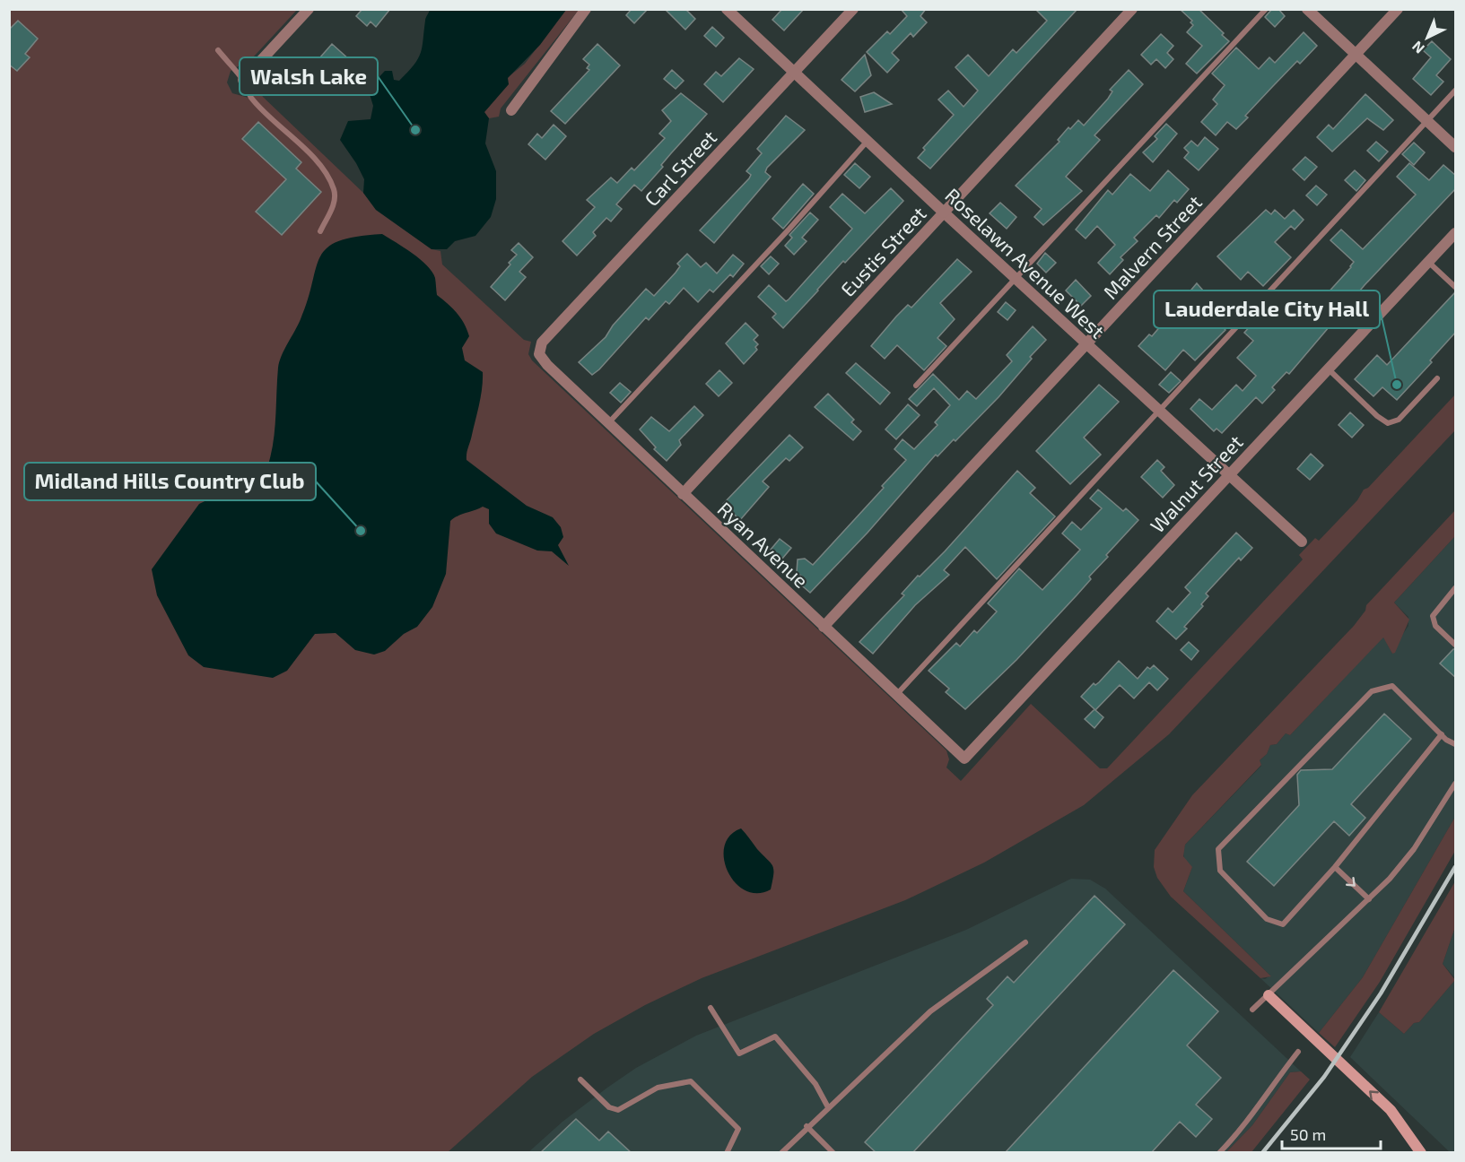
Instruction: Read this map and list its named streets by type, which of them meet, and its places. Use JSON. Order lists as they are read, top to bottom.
{
  "streets": {
    "street": [
      "Carl Street",
      "Malvern Street",
      "Eustis Street",
      "Roselawn Avenue West",
      "Walnut Street",
      "Ryan Avenue"
    ]
  },
  "crossings": [
    ["Carl Street", "Roselawn Avenue West"],
    ["Carl Street", "Ryan Avenue"],
    ["Malvern Street", "Roselawn Avenue West"],
    ["Malvern Street", "Ryan Avenue"],
    ["Eustis Street", "Roselawn Avenue West"],
    ["Eustis Street", "Ryan Avenue"],
    ["Roselawn Avenue West", "Walnut Street"],
    ["Walnut Street", "Ryan Avenue"]
  ],
  "places": ["Walsh Lake", "Lauderdale City Hall", "Midland Hills Country Club"],
  "scale_bar": "50 m",
  "north": "bottom left"
}
